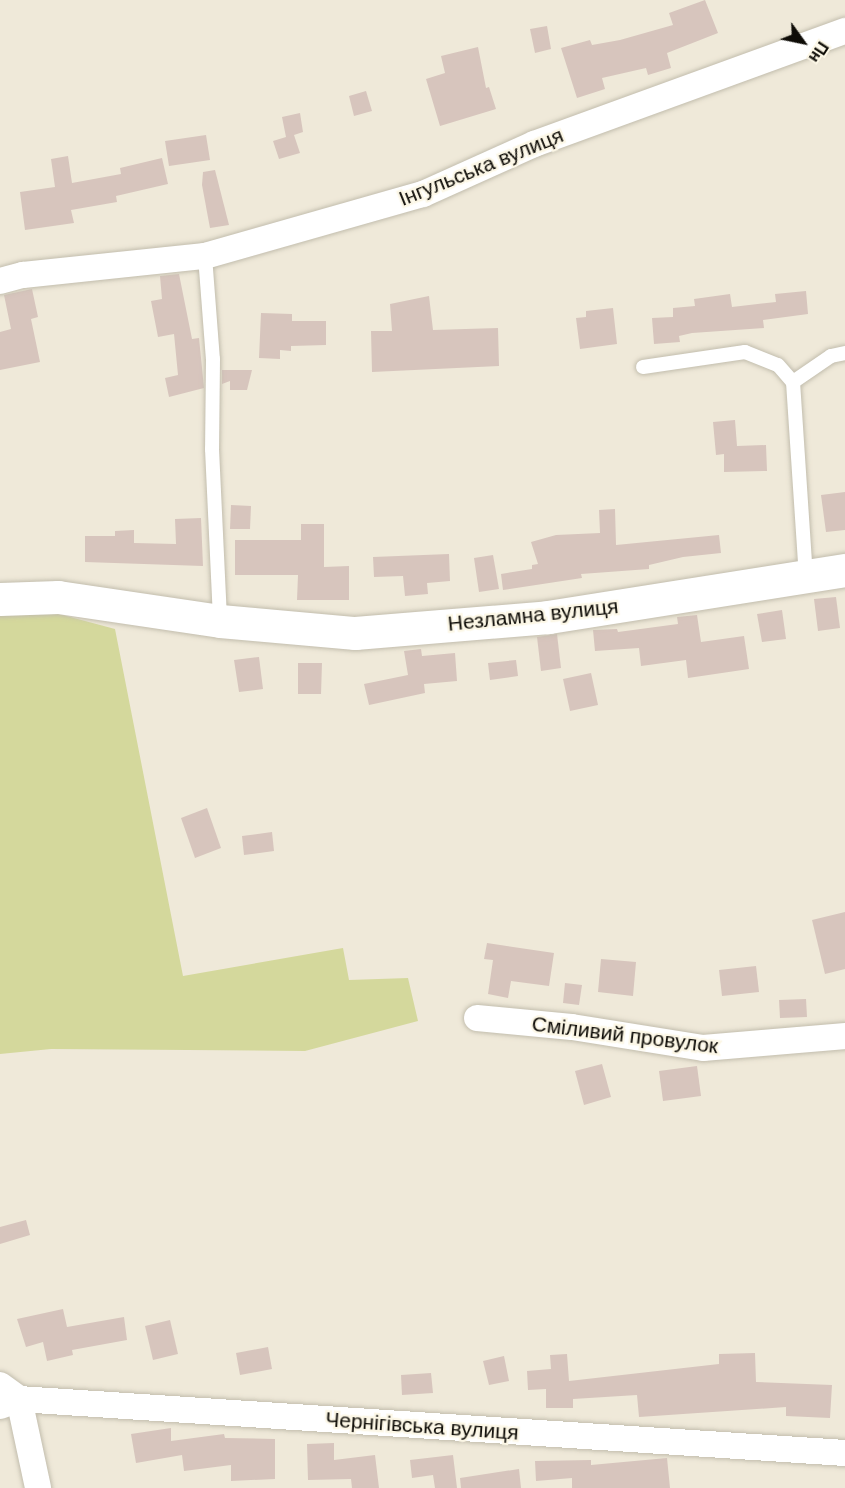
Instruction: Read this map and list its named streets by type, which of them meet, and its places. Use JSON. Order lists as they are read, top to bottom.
{
  "streets": {
    "street": [
      "Інгульська вулиця",
      "Незламна вулиця",
      "Сміливий провулок",
      "Чернігівська вулиця"
    ]
  },
  "north": "bottom right"
}
